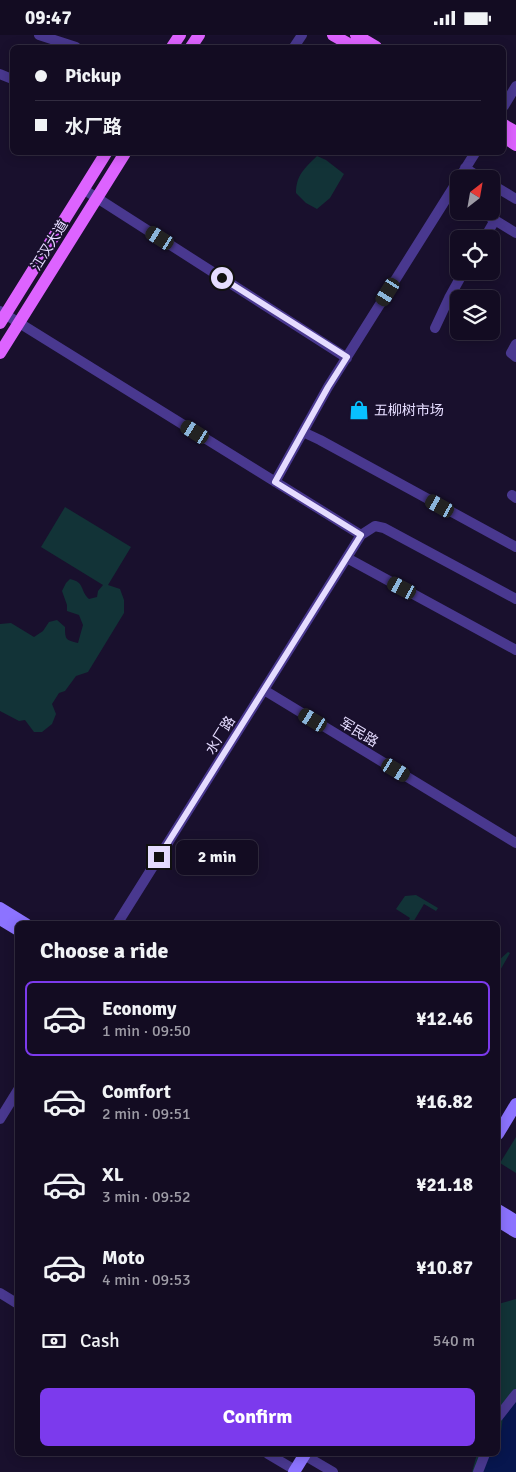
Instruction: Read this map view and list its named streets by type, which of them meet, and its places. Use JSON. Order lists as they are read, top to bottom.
{
  "streets": {
    "main road": ["江汉大道"],
    "street": ["军民路", "水厂路"]
  },
  "crossings": [
    ["军民路", "水厂路"]
  ],
  "places": {
    "shop": ["五柳树市场"]
  },
  "north": "top right",
  "page": {
    "status": "09:47",
    "banner": ["Pickup", "水厂路"],
    "bubble": "2 min",
    "heading": "Choose a ride",
    "list": [
      {
        "name": "Economy",
        "note": "1 min · 09:50",
        "value": "¥12.46"
      },
      {
        "name": "Comfort",
        "note": "2 min · 09:51",
        "value": "¥16.82"
      },
      {
        "name": "XL",
        "note": "3 min · 09:52",
        "value": "¥21.18"
      },
      {
        "name": "Moto",
        "note": "4 min · 09:53",
        "value": "¥10.87"
      }
    ],
    "pay": ["Cash", "540 m"],
    "buttons": "Confirm"
  }
}
